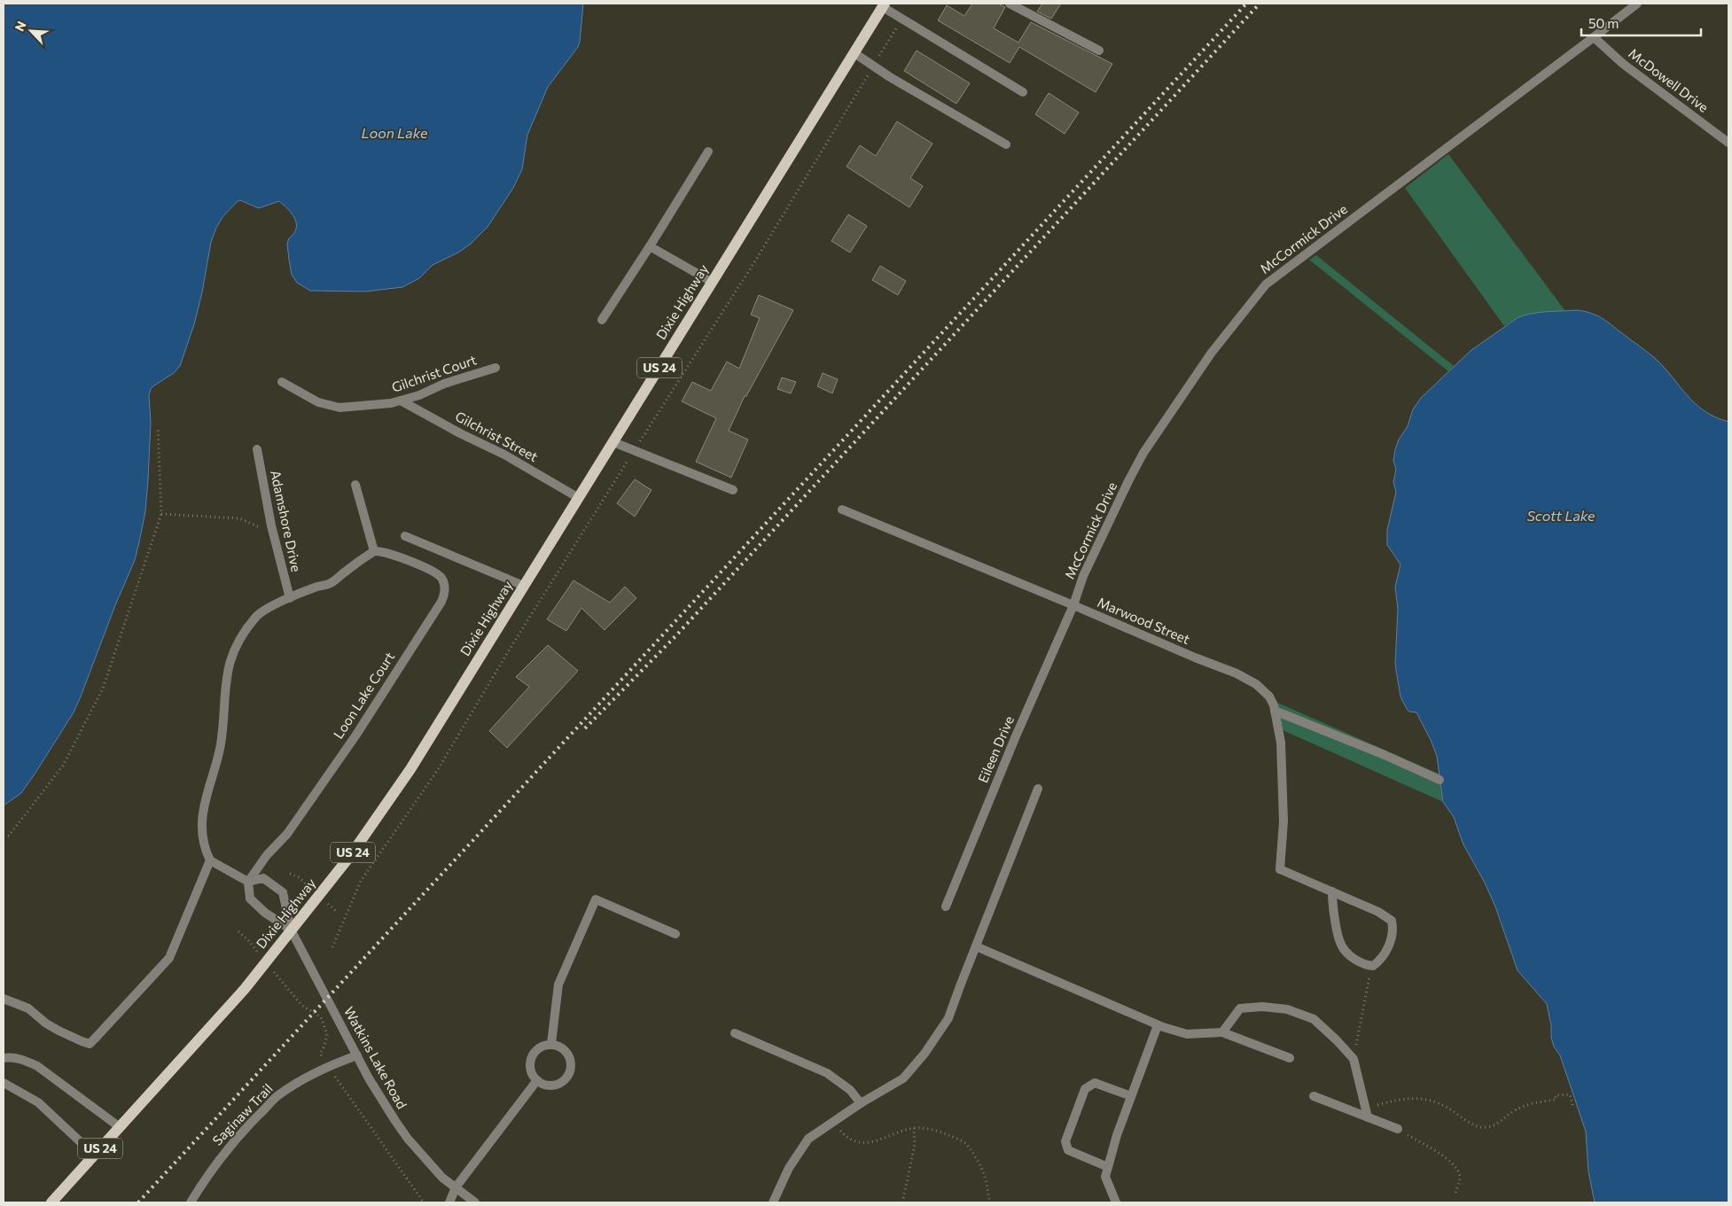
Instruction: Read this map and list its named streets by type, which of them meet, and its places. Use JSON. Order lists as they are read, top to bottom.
{
  "streets": {
    "main road": ["Dixie Highway", "US 24"],
    "street": [
      "McDowell Drive",
      "McCormick Drive",
      "Gilchrist Court",
      "Gilchrist Street",
      "Adamshore Drive",
      "Marwood Street",
      "Loon Lake Court",
      "Eileen Drive",
      "Watkins Lake Road",
      "Saginaw Trail"
    ]
  },
  "crossings": [
    ["McDowell Drive", "McCormick Drive"],
    ["McCormick Drive", "Marwood Street"],
    ["McCormick Drive", "Eileen Drive"],
    ["Dixie Highway", "Gilchrist Street"],
    ["Dixie Highway", "Watkins Lake Road"],
    ["Gilchrist Court", "Gilchrist Street"],
    ["Marwood Street", "Eileen Drive"],
    ["Loon Lake Court", "Watkins Lake Road"],
    ["Watkins Lake Road", "Saginaw Trail"]
  ],
  "water": ["Loon Lake", "Scott Lake"],
  "scale_bar": "50 m",
  "north": "top left"
}
